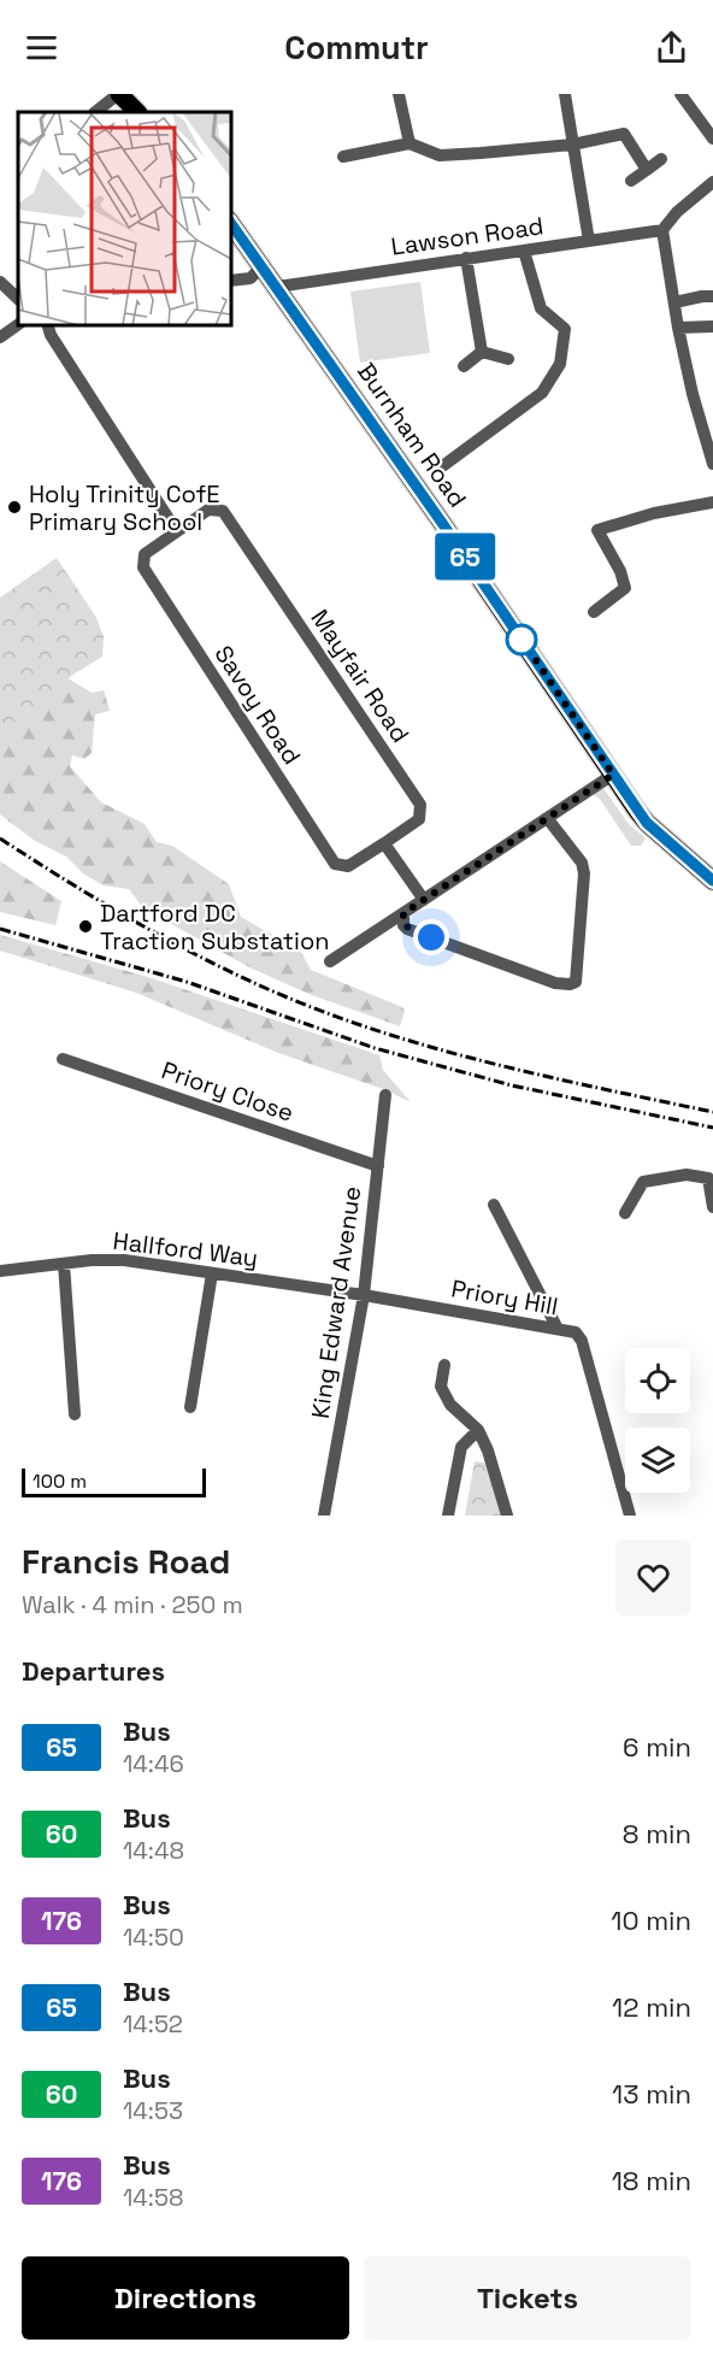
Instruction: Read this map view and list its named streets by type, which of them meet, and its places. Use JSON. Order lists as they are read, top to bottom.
{
  "streets": {
    "main road": ["Burnham Road"],
    "street": [
      "Lawson Road",
      "Mayfair Road",
      "Savoy Road",
      "Priory Close",
      "Hallford Way",
      "Priory Hill",
      "King Edward Avenue"
    ]
  },
  "crossings": [
    ["Lawson Road", "Burnham Road"],
    ["Mayfair Road", "Savoy Road"],
    ["Priory Close", "King Edward Avenue"],
    ["Hallford Way", "Priory Hill"],
    ["Hallford Way", "King Edward Avenue"],
    ["Priory Hill", "King Edward Avenue"]
  ],
  "places": ["Holy Trinity CofE Primary School", "Dartford DC Traction Substation"],
  "lines": ["bus line 65"],
  "scale_bar": "100 m",
  "page": {
    "header": "Commutr",
    "on_map": "65",
    "scale": "100 m",
    "heading": [
      ["Francis Road", "Walk · 4 min · 250 m"],
      "Departures"
    ],
    "list": [
      {
        "mark": "65",
        "name": "Bus",
        "note": "14:46",
        "value": "6 min"
      },
      {
        "mark": "60",
        "name": "Bus",
        "note": "14:48",
        "value": "8 min"
      },
      {
        "mark": "176",
        "name": "Bus",
        "note": "14:50",
        "value": "10 min"
      },
      {
        "mark": "65",
        "name": "Bus",
        "note": "14:52",
        "value": "12 min"
      },
      {
        "mark": "60",
        "name": "Bus",
        "note": "14:53",
        "value": "13 min"
      },
      {
        "mark": "176",
        "name": "Bus",
        "note": "14:58",
        "value": "18 min"
      }
    ],
    "buttons": ["Directions", "Tickets"]
  }
}
